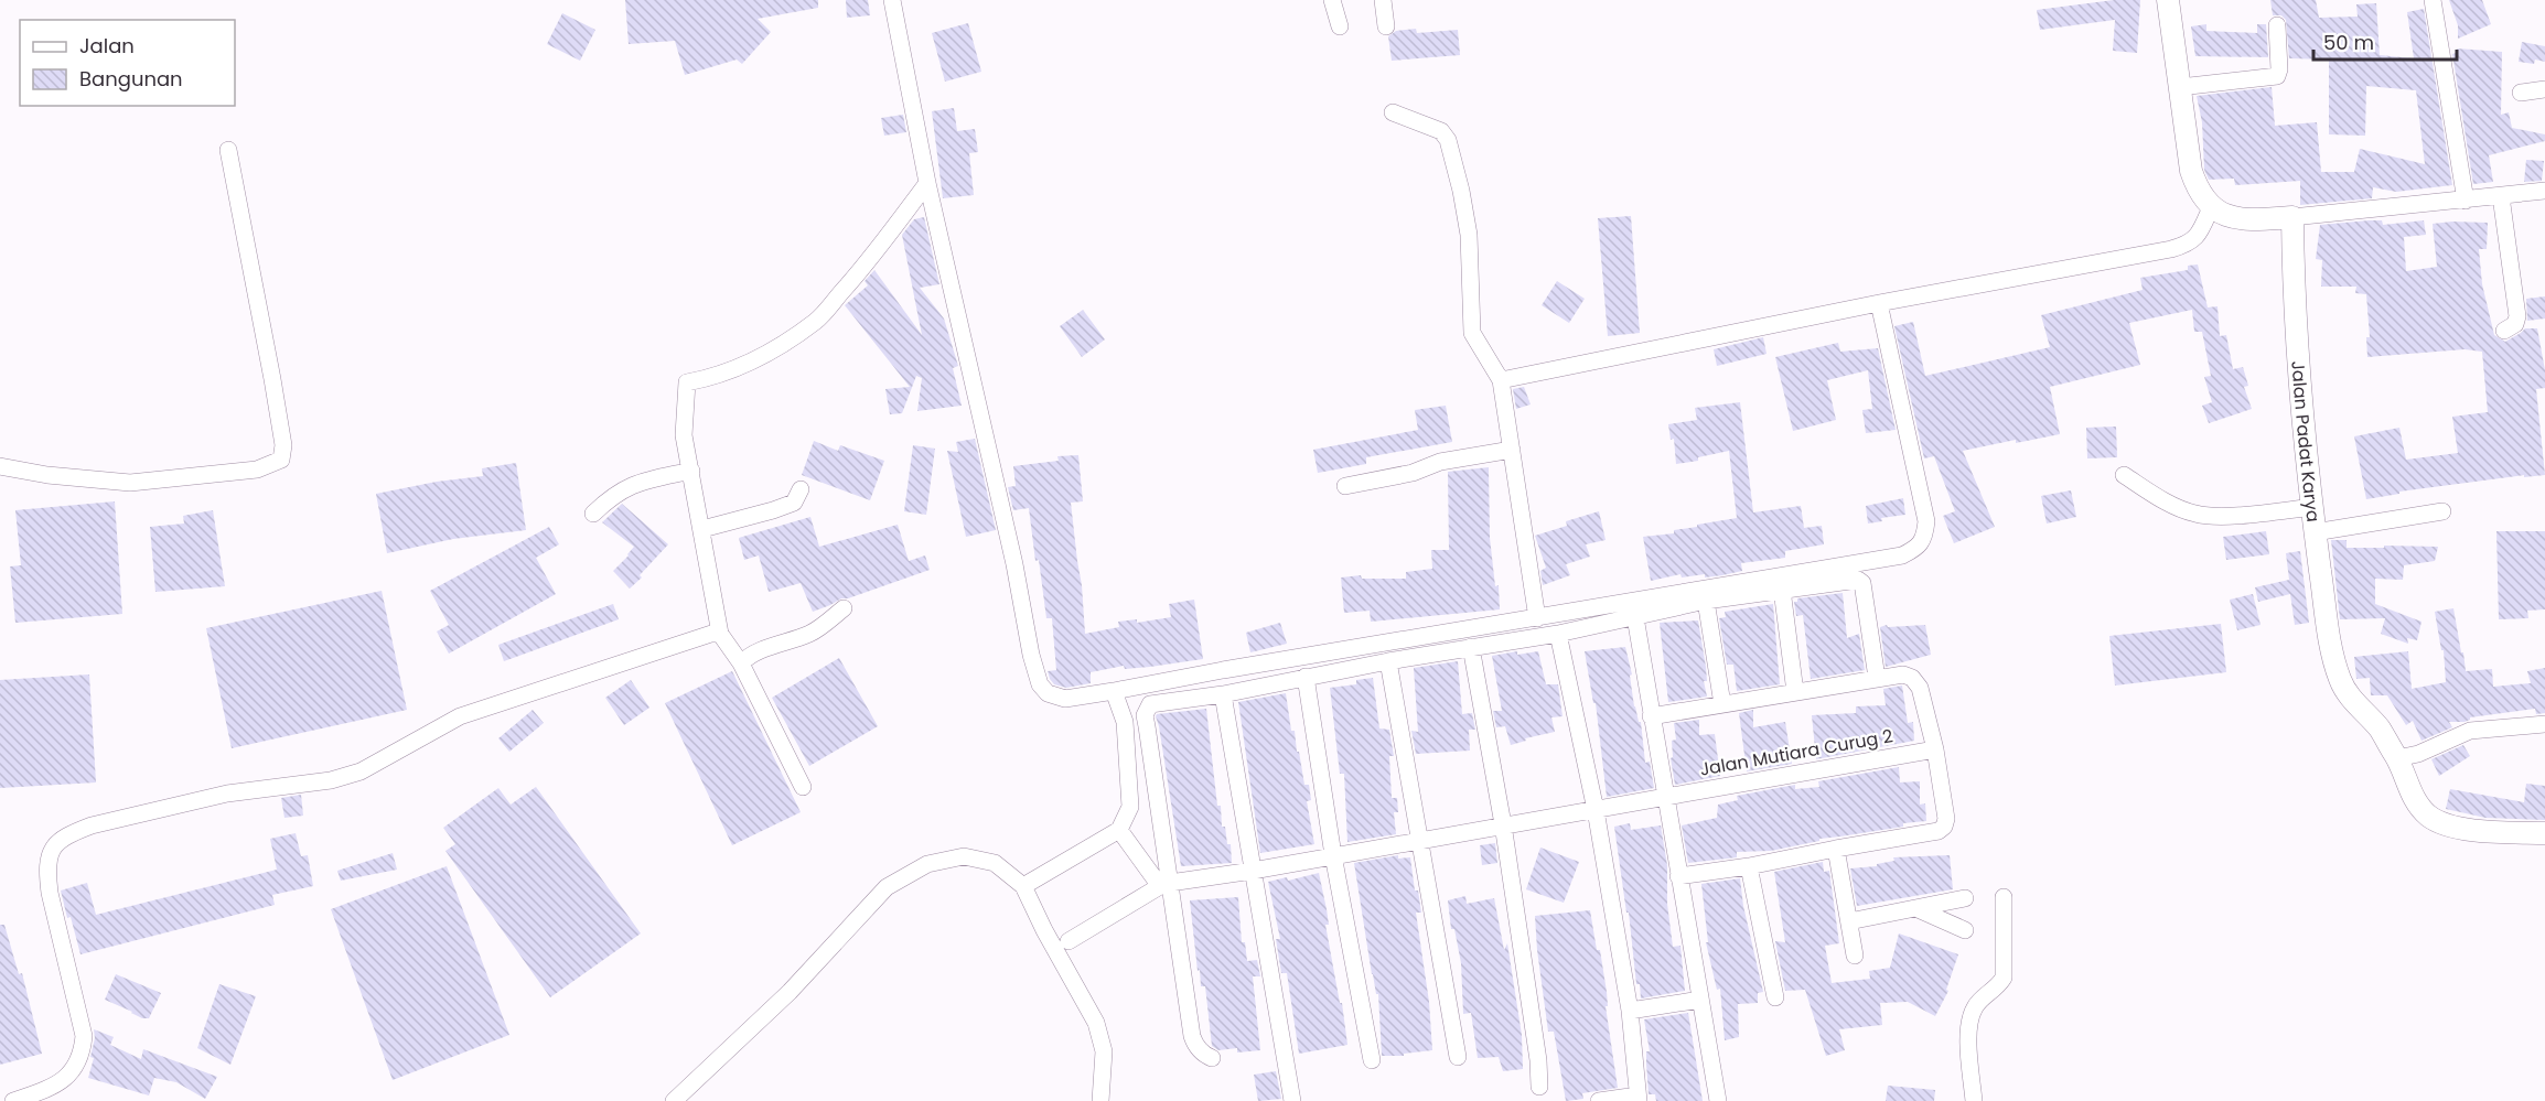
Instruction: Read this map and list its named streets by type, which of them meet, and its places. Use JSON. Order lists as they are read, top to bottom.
{
  "streets": {
    "street": ["Jalan Padat Karya", "Jalan Mutiara Curug 2"]
  },
  "legend": ["Jalan", "Bangunan"],
  "scale_bar": "50 m"
}
